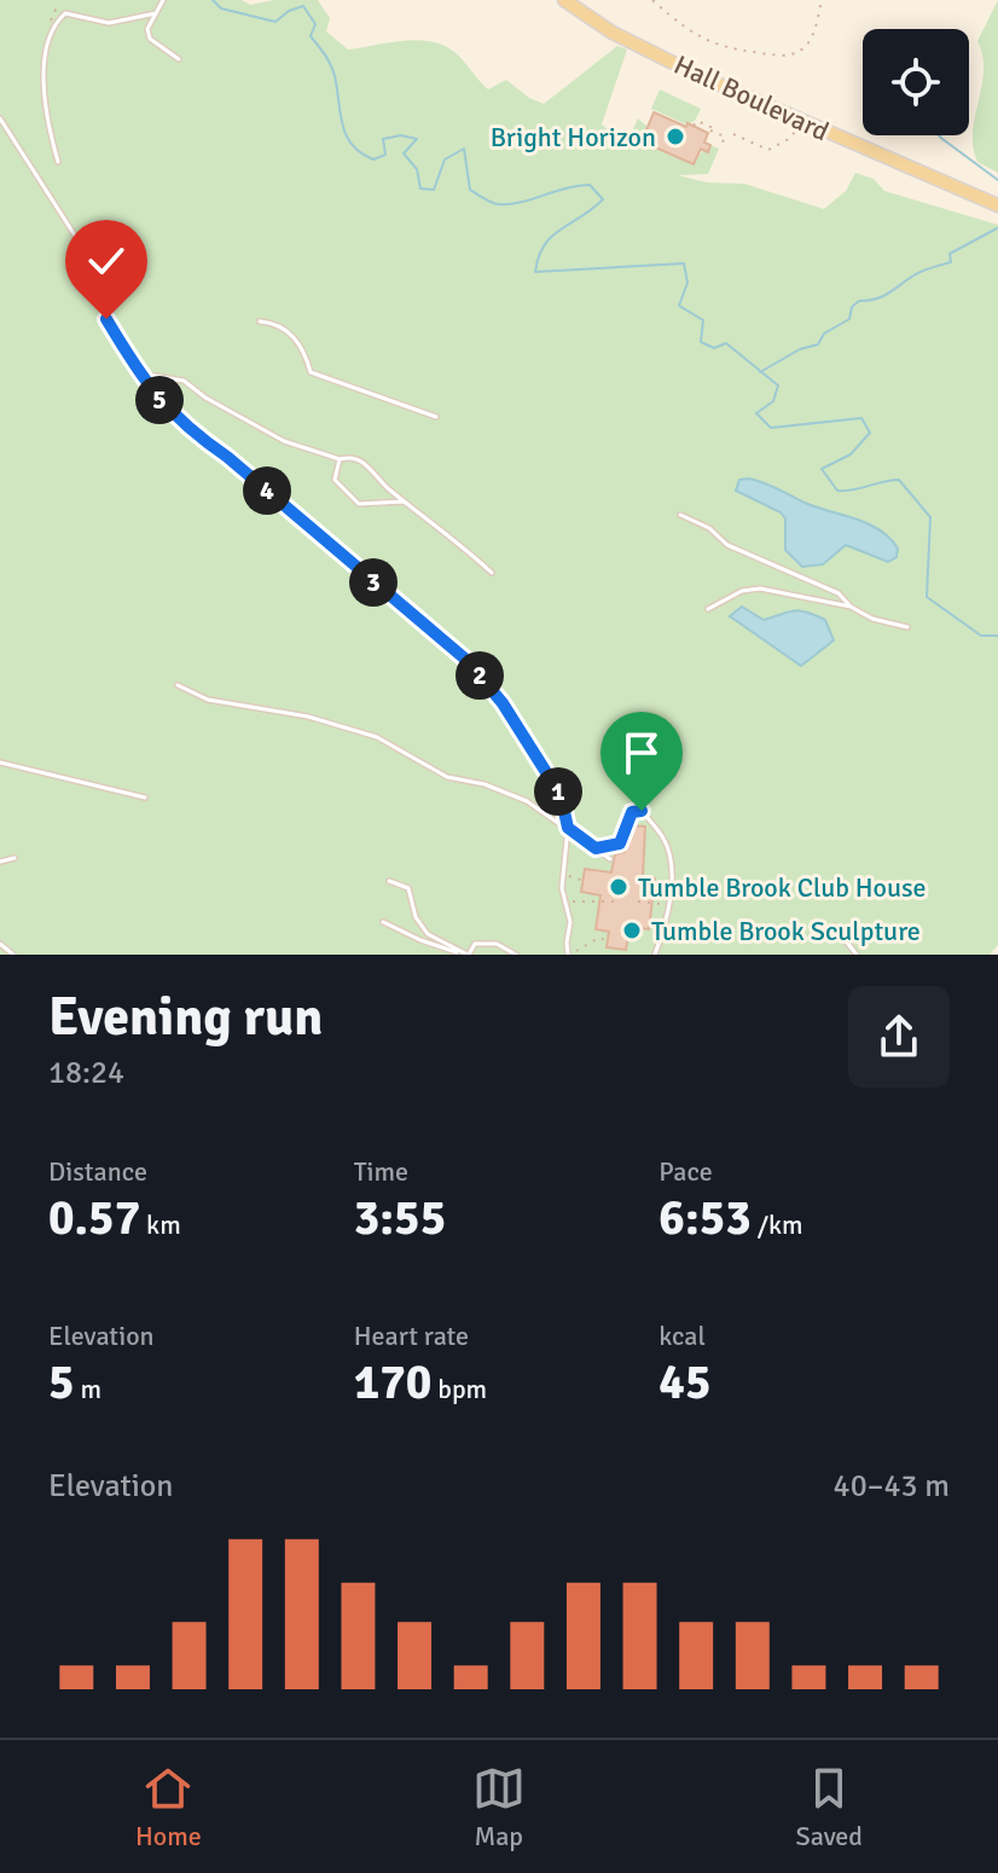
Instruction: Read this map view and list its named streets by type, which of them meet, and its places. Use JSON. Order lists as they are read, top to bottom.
{
  "streets": {
    "main road": ["Hall Boulevard"]
  },
  "places": ["Bright Horizon", "Tumble Brook Club House", "Tumble Brook Sculpture"],
  "page": {
    "pins": [
      "5",
      "4",
      "3",
      "2",
      "1"
    ],
    "heading": ["Evening run", "18:24"],
    "stats": [
      ["Distance", "0.57 km"],
      ["Time", "3:55"],
      ["Pace", "6:53 /km"],
      ["Elevation", "5 m"],
      ["Heart rate", "170 bpm"],
      ["kcal", "45"]
    ],
    "chart": ["Elevation", "40–43 m"],
    "tabs": ["Home", "Map", "Saved"]
  }
}
